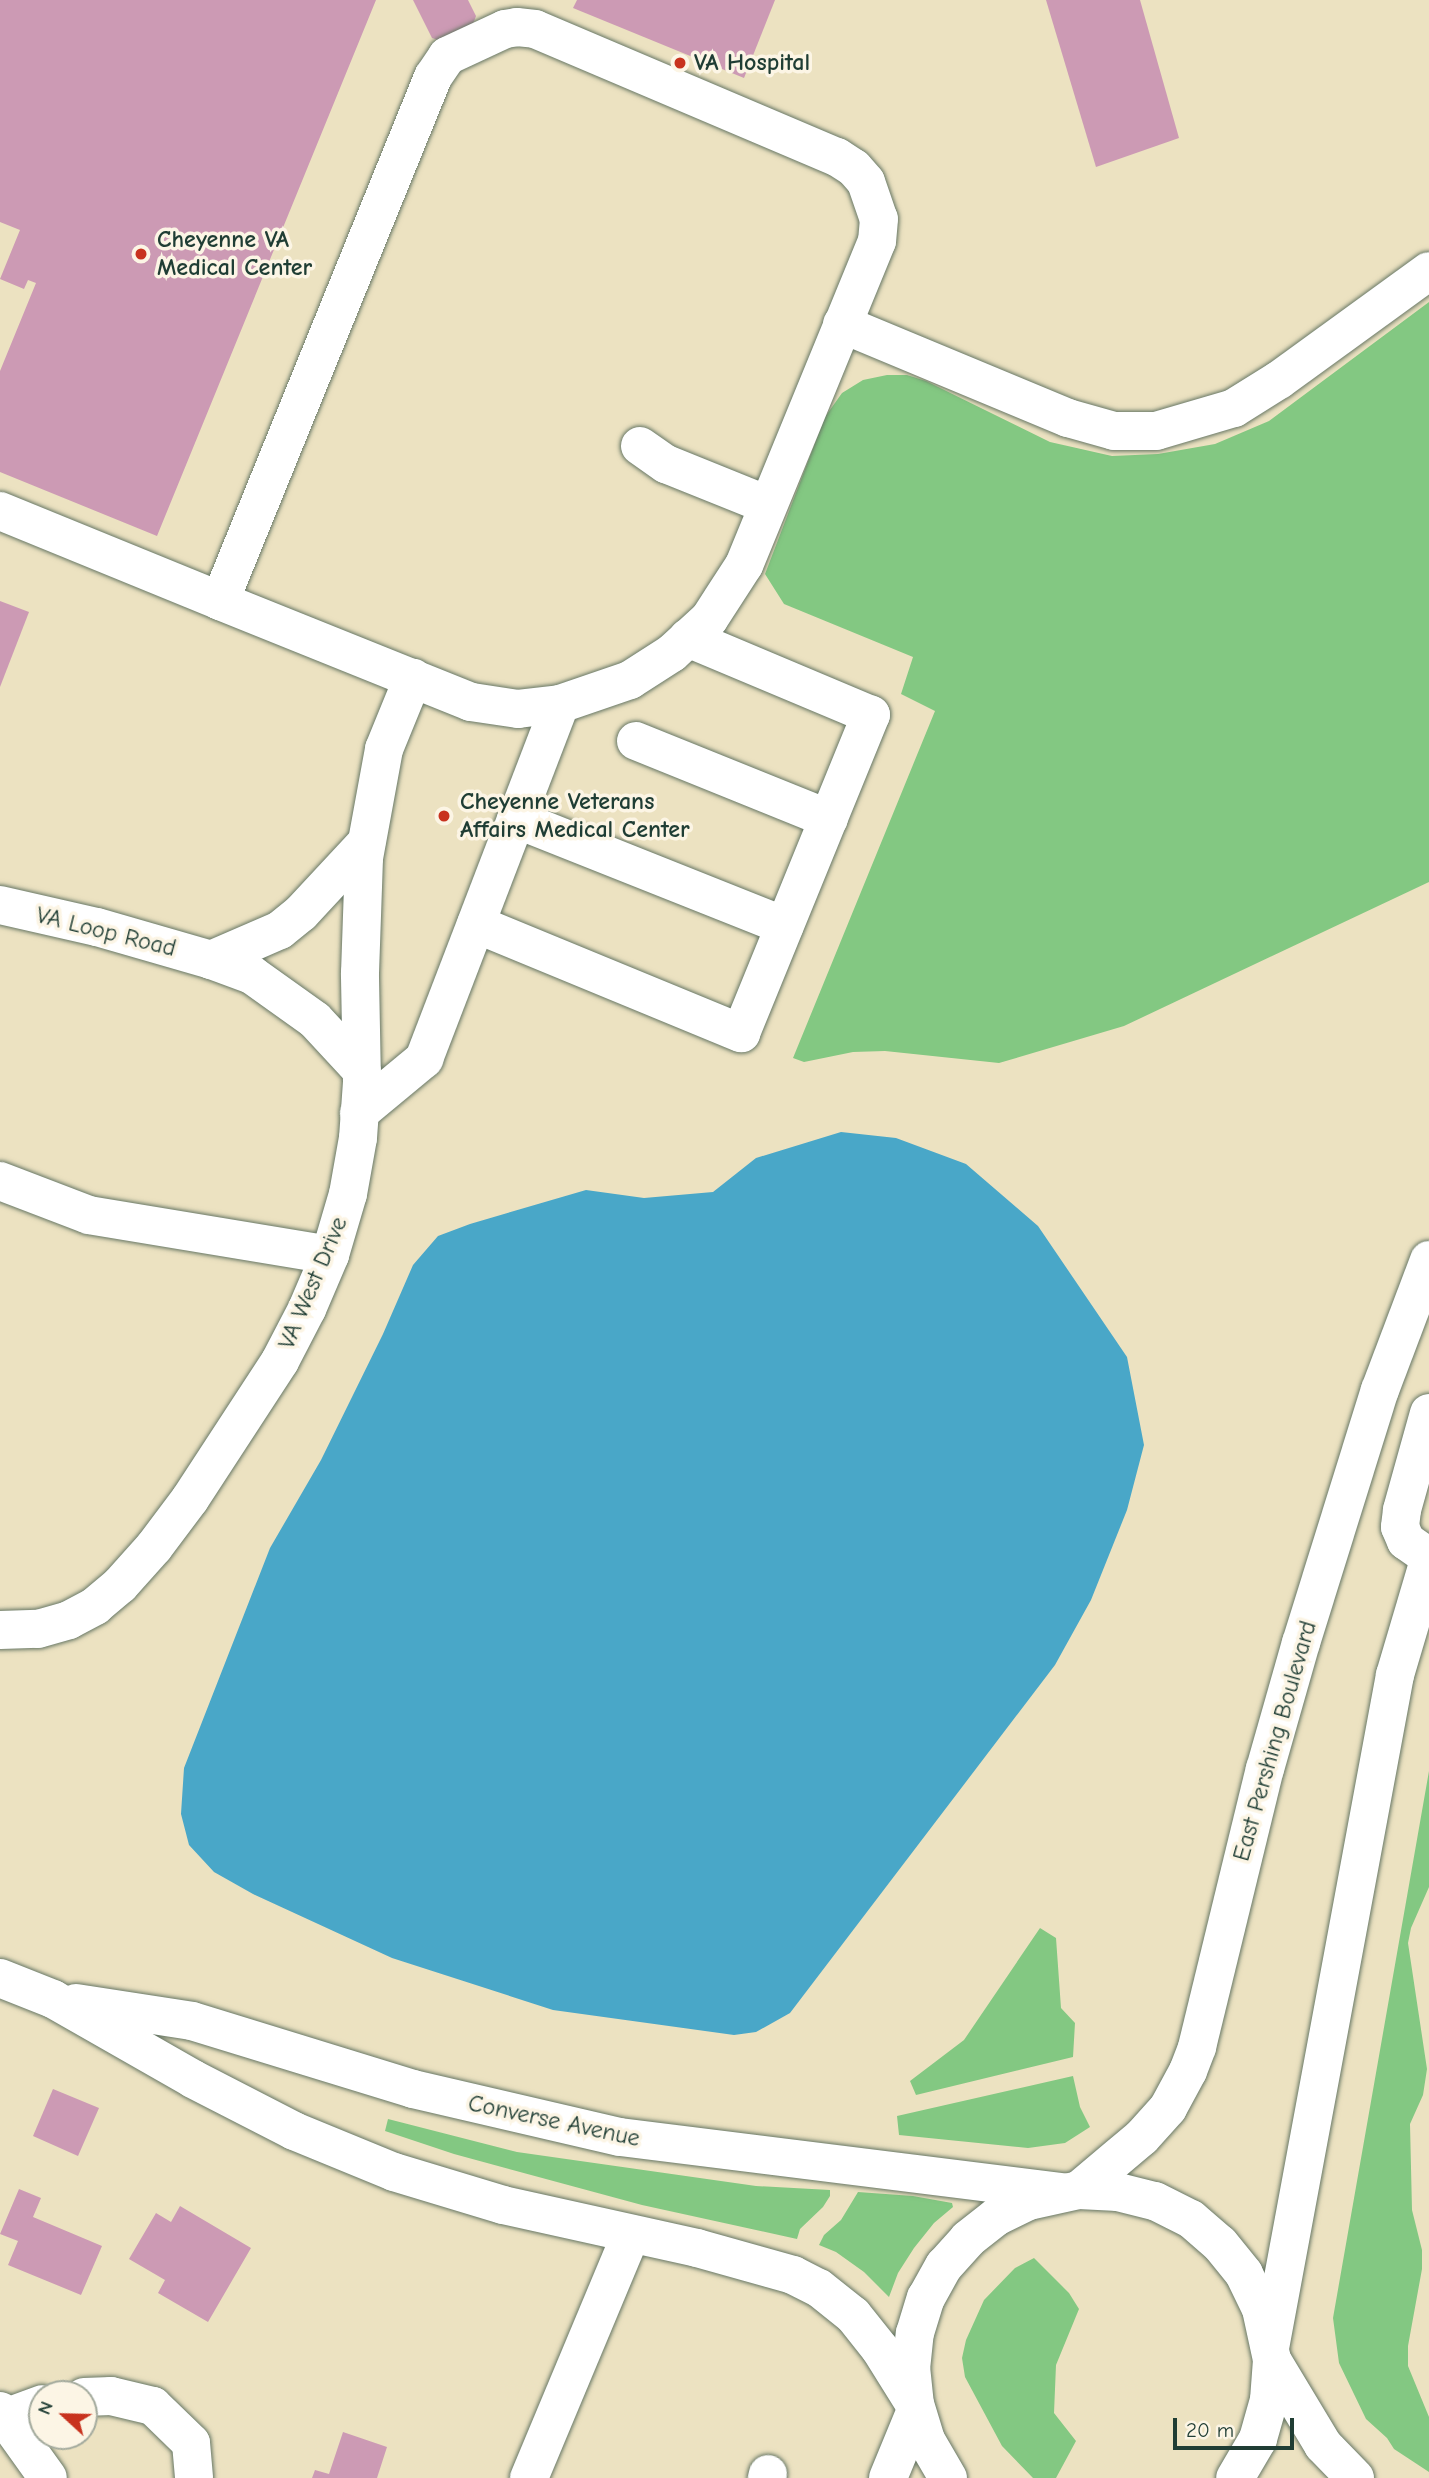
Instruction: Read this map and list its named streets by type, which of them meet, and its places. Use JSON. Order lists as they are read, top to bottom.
{
  "streets": {
    "main road": [
      "VA Loop Road",
      "VA West Drive",
      "East Pershing Boulevard",
      "Converse Avenue"
    ]
  },
  "crossings": [
    ["VA Loop Road", "VA West Drive"],
    ["East Pershing Boulevard", "Converse Avenue"]
  ],
  "places": ["VA Hospital", "Cheyenne VA Medical Center", "Cheyenne Veterans Affairs Medical Center"],
  "scale_bar": "20 m",
  "north": "left"
}
